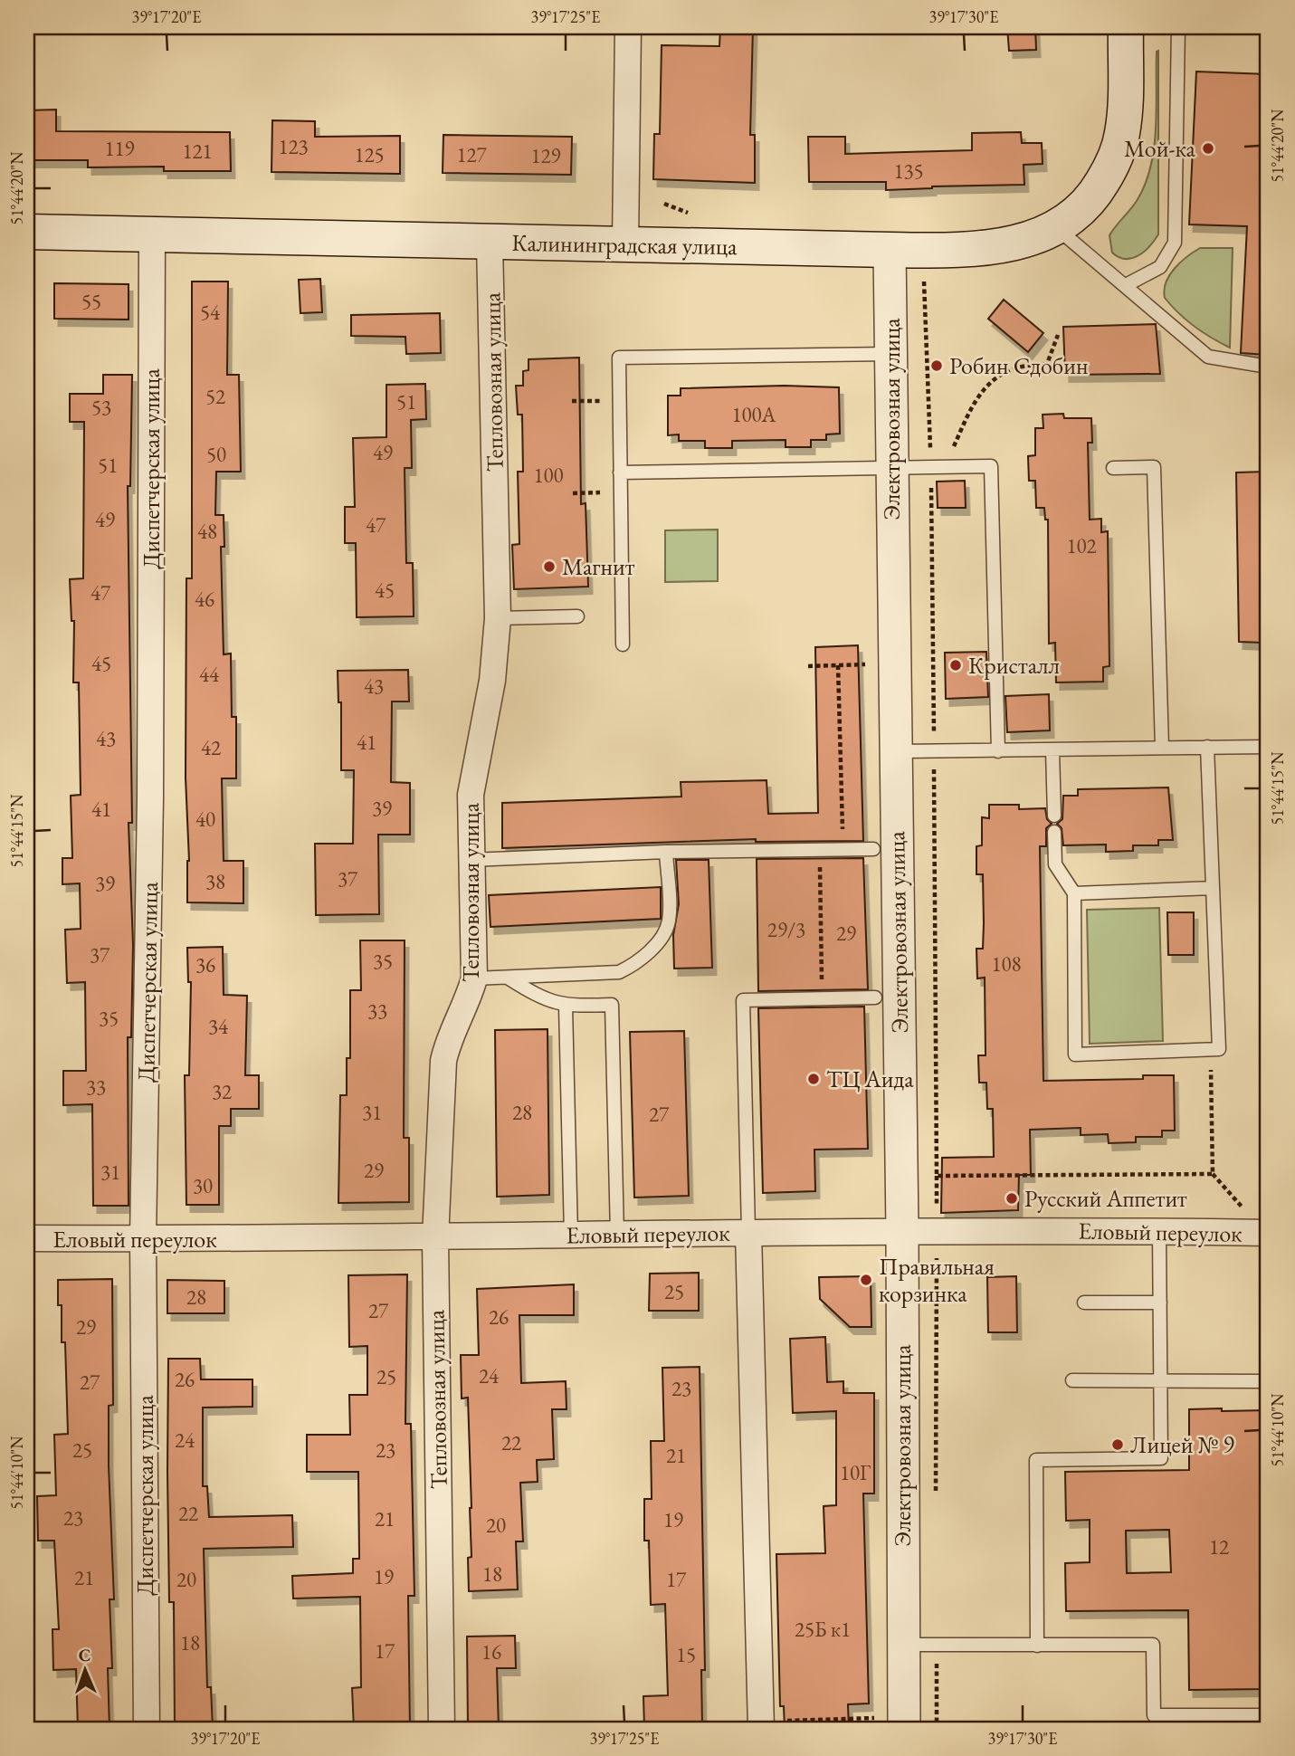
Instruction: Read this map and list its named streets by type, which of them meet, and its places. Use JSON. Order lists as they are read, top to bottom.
{
  "streets": {
    "main road": ["Калининградская улица"],
    "street": [
      "Тепловозная улица",
      "Электровозная улица",
      "Диспетчерская улица",
      "Еловый переулок"
    ]
  },
  "crossings": [
    ["Калининградская улица", "Тепловозная улица"],
    ["Калининградская улица", "Электровозная улица"],
    ["Калининградская улица", "Диспетчерская улица"],
    ["Тепловозная улица", "Еловый переулок"],
    ["Электровозная улица", "Еловый переулок"],
    ["Диспетчерская улица", "Еловый переулок"]
  ],
  "places": [
    "Мой-ка",
    "Робин Сдобин",
    "Магнит",
    "Кристалл",
    "ТЦ Аида",
    "Русский Аппетит",
    "Правильная корзинка",
    "Лицей № 9"
  ],
  "house_numbers": [
    "123",
    "119",
    "121",
    "125",
    "127",
    "129",
    "135",
    "55",
    "54",
    "52",
    "51",
    "53",
    "100А",
    "49",
    "50",
    "51",
    "100",
    "49",
    "47",
    "48",
    "102",
    "45",
    "47",
    "46",
    "45",
    "44",
    "43",
    "43",
    "41",
    "42",
    "39",
    "41",
    "40",
    "37",
    "38",
    "39",
    "29/3",
    "29",
    "37",
    "35",
    "108",
    "36",
    "33",
    "35",
    "34",
    "33",
    "32",
    "31",
    "28",
    "27",
    "29",
    "31",
    "30",
    "25",
    "28",
    "27",
    "26",
    "29",
    "24",
    "25",
    "26",
    "27",
    "23",
    "24",
    "22",
    "25",
    "23",
    "21",
    "10Г",
    "22",
    "23",
    "21",
    "19",
    "20",
    "12",
    "18",
    "19",
    "21",
    "20",
    "17",
    "25Б к1",
    "18",
    "17",
    "16",
    "15"
  ],
  "north": "top",
  "coordinates": [
    "39°17'20\"E",
    "39°17'25\"E",
    "39°17'30\"E",
    "51°44'20\"N",
    "51°44'15\"N",
    "51°44'10\"N"
  ]
}
